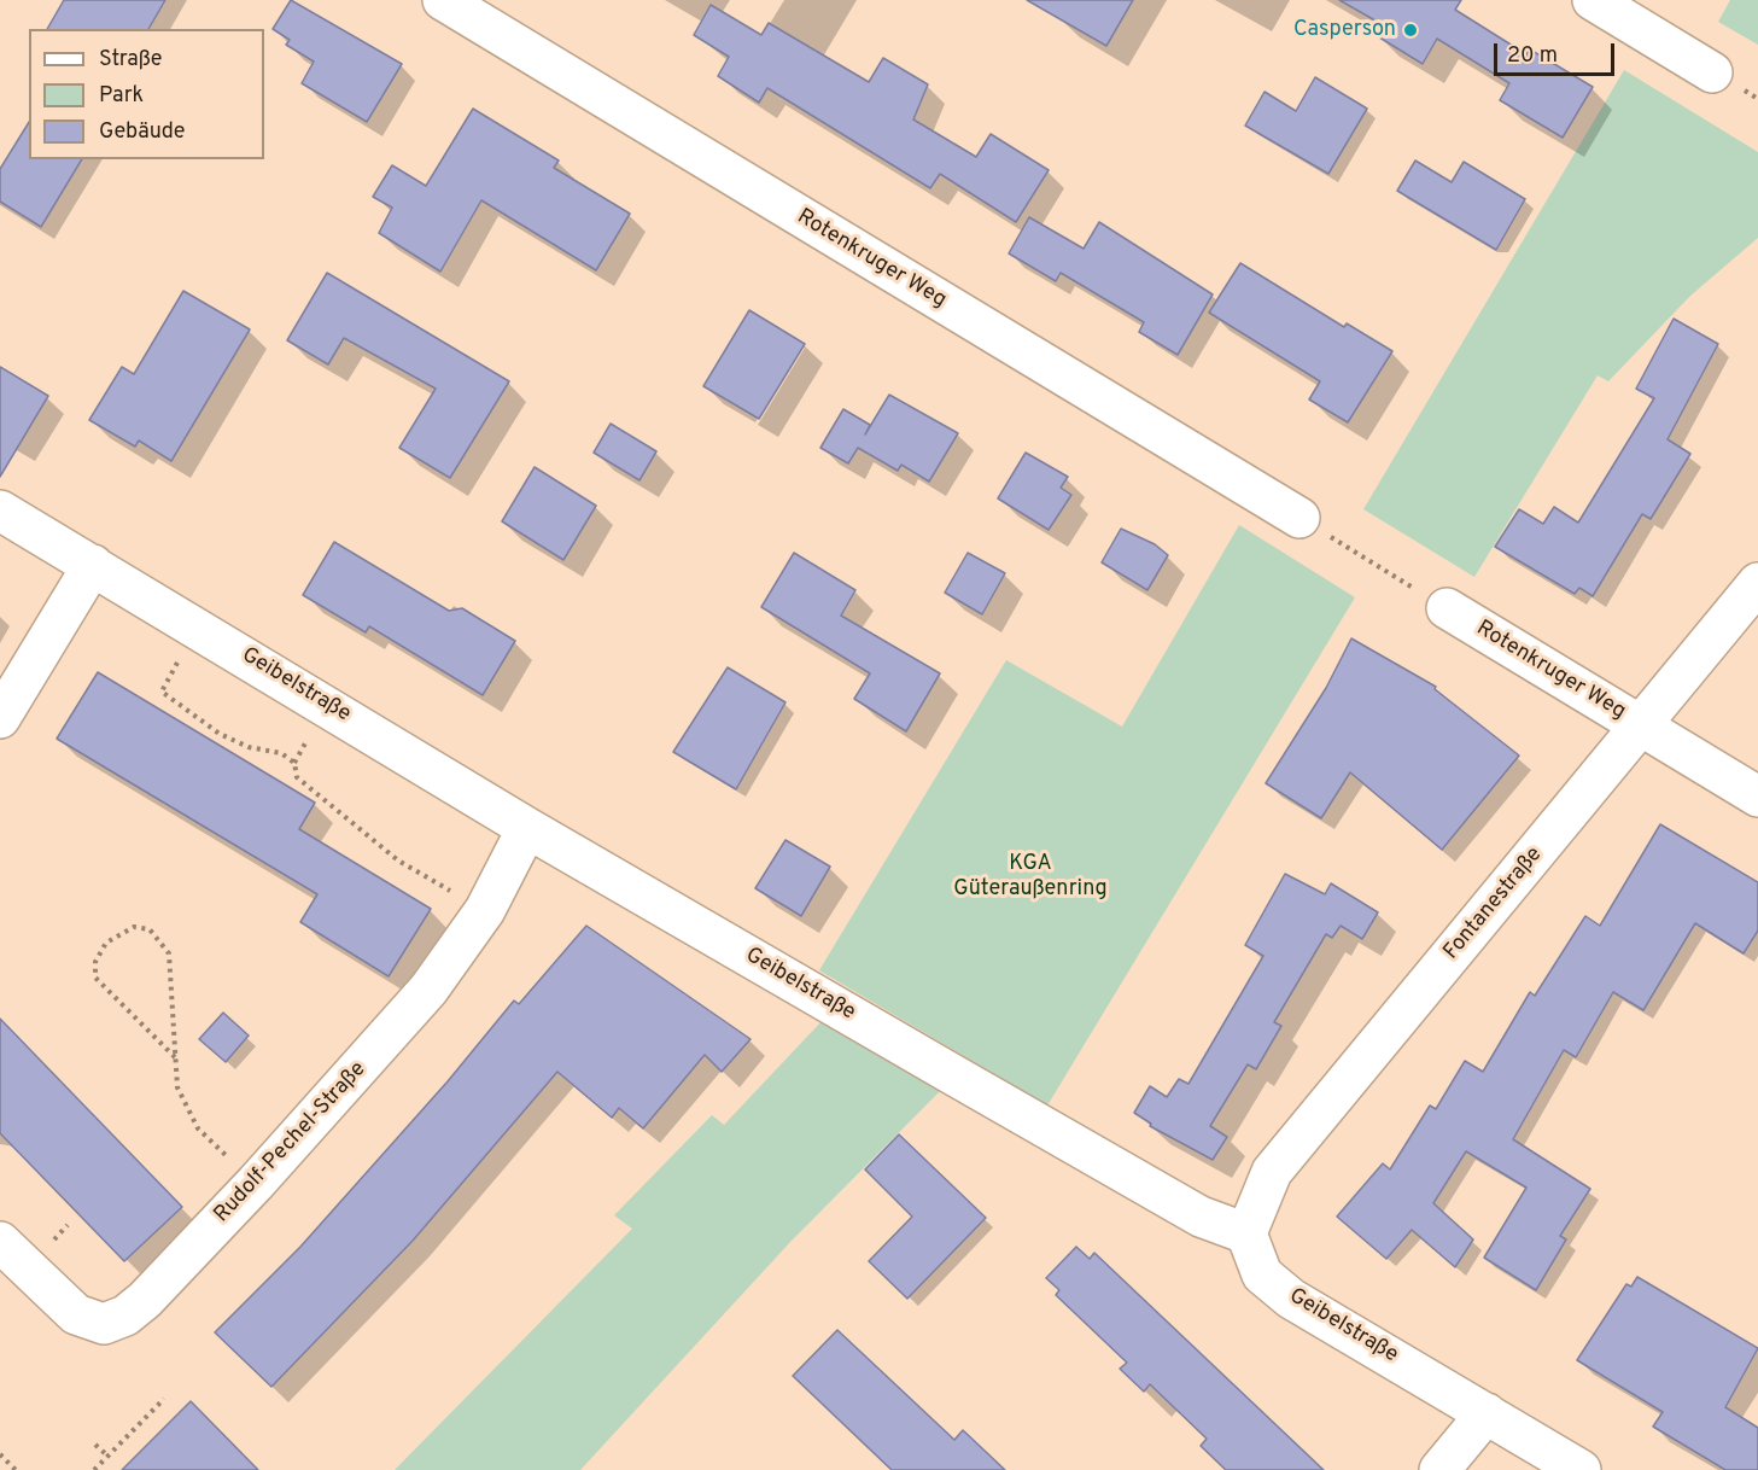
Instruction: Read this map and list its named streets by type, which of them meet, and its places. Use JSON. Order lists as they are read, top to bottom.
{
  "streets": {
    "street": [
      "Rotenkruger Weg",
      "Geibelstraße",
      "Fontanestraße",
      "Rudolf-Pechel-Straße"
    ]
  },
  "crossings": [
    ["Rotenkruger Weg", "Fontanestraße"],
    ["Geibelstraße", "Fontanestraße"],
    ["Geibelstraße", "Rudolf-Pechel-Straße"]
  ],
  "parks": ["KGA Güteraußenring"],
  "places": ["Casperson"],
  "legend": ["Straße", "Park", "Gebäude"],
  "scale_bar": "20 m"
}
